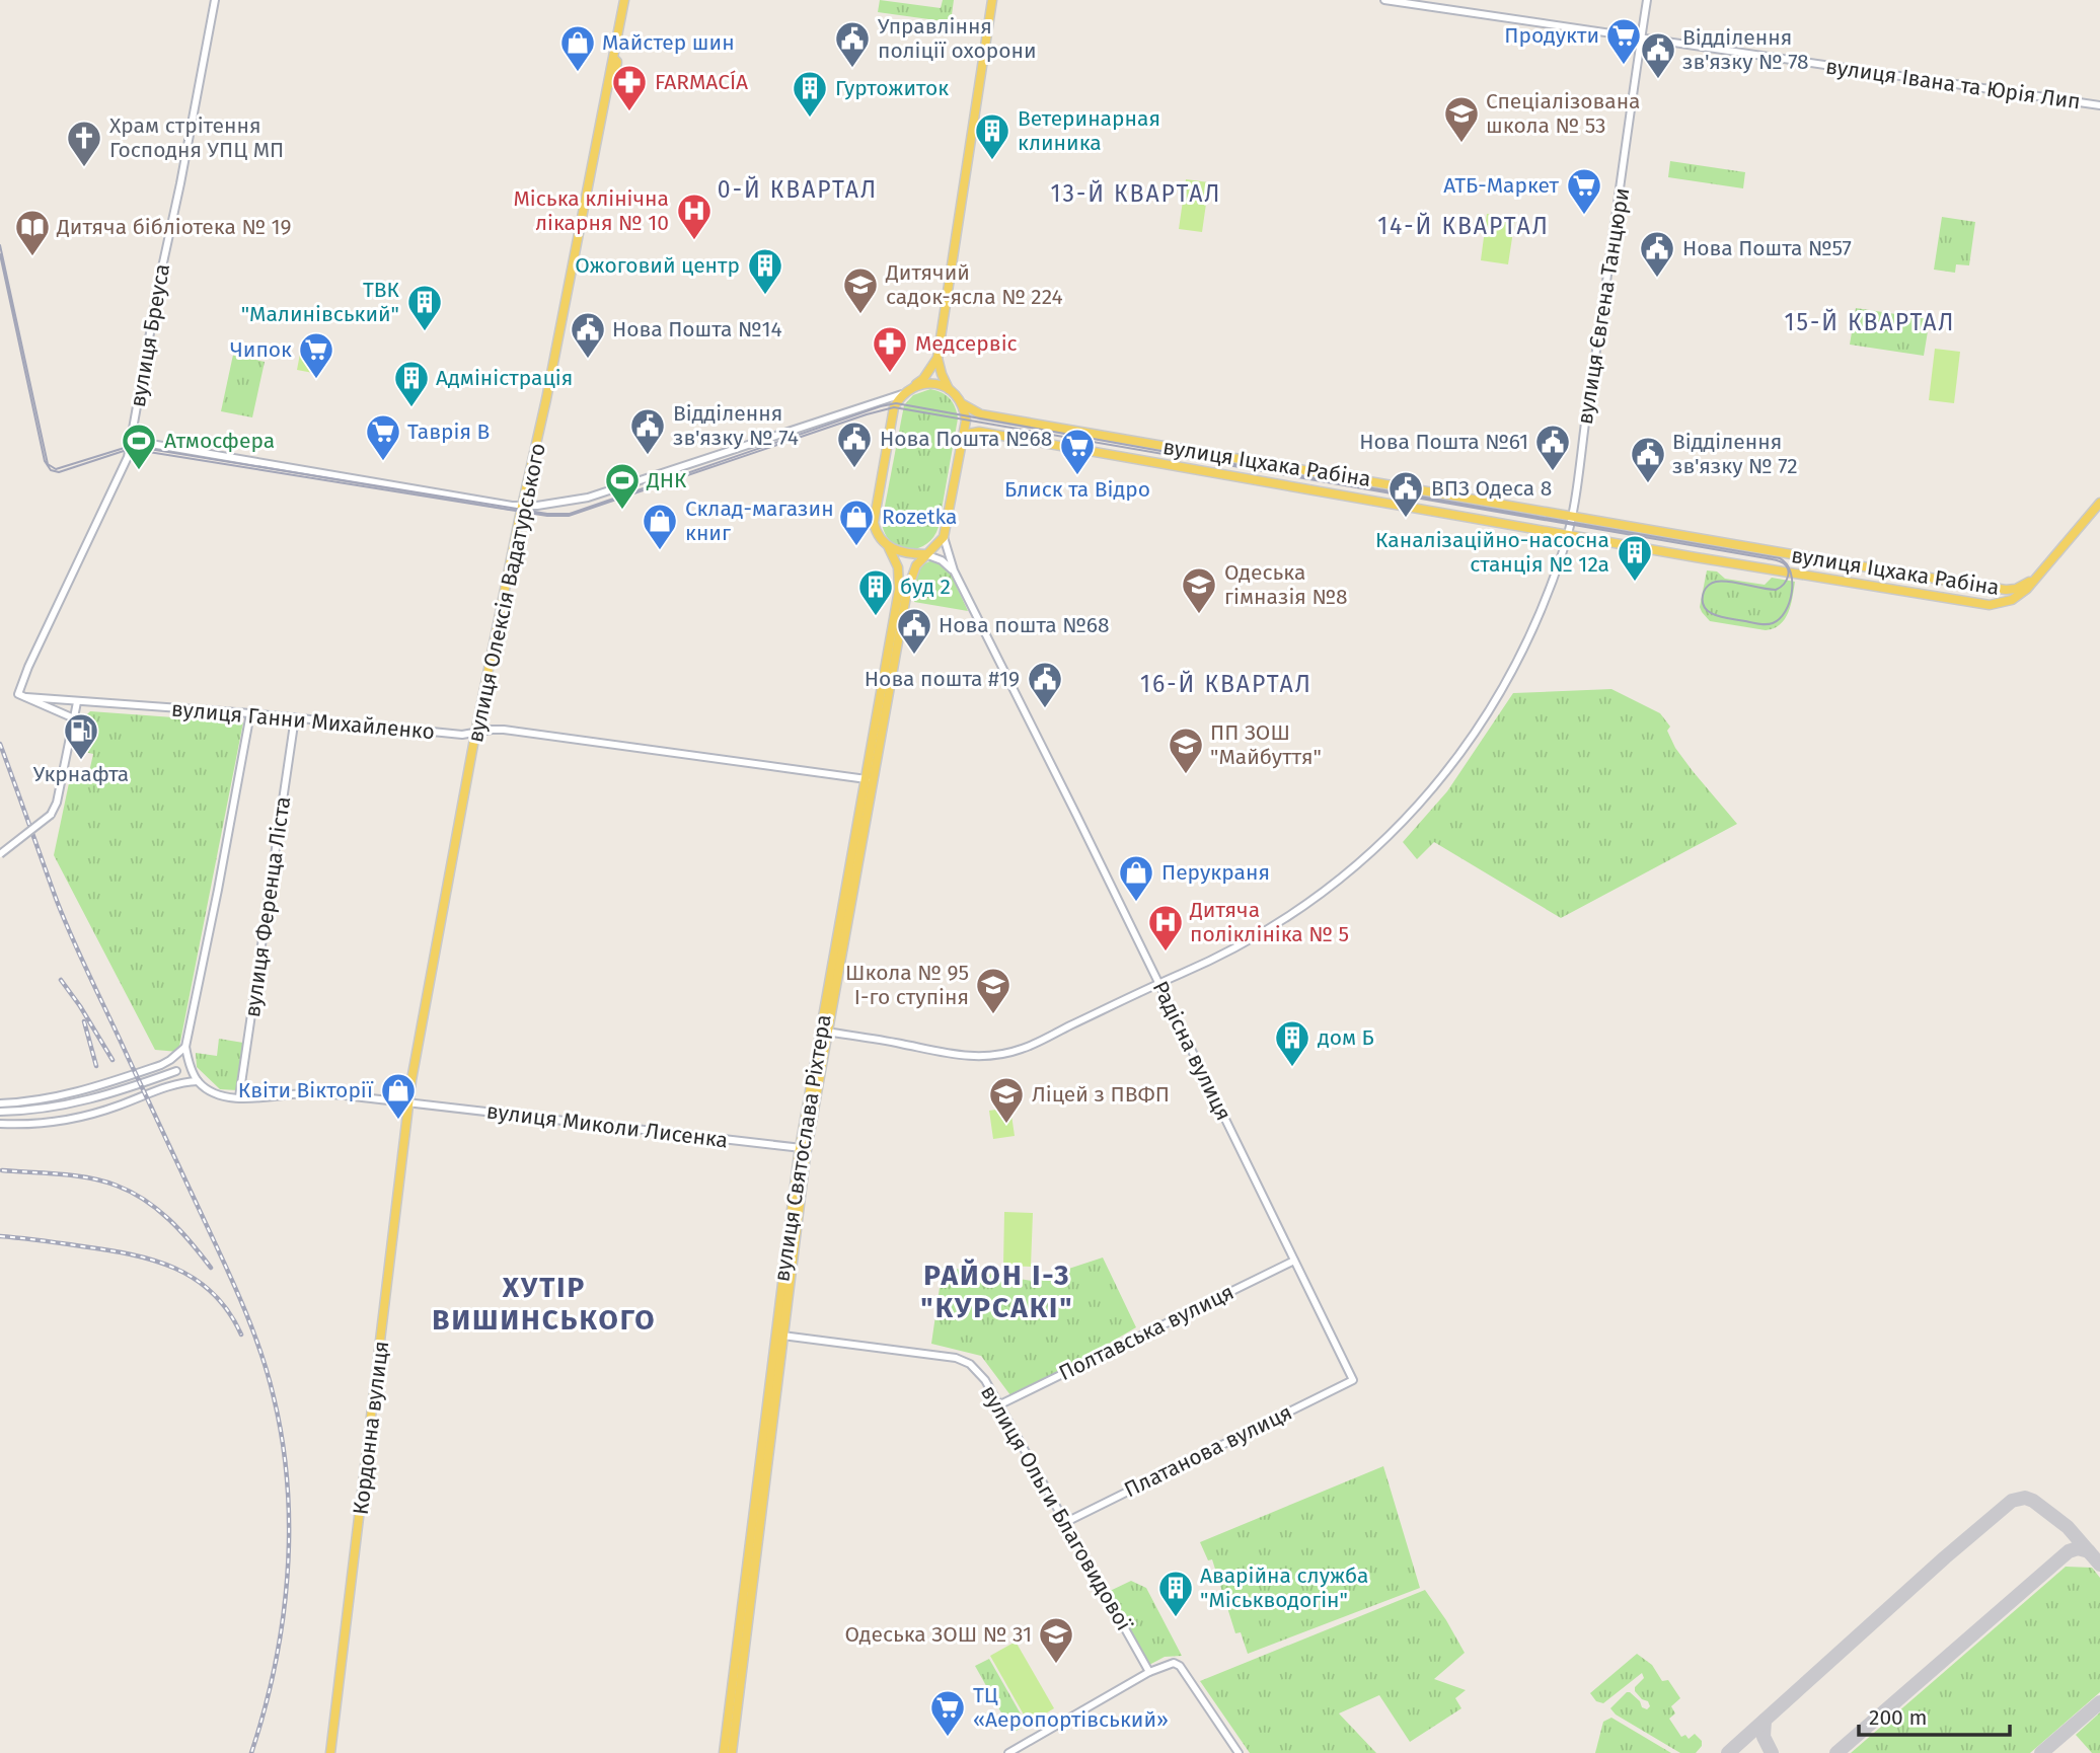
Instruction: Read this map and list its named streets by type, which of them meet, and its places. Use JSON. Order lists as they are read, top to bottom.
{
  "streets": {
    "main road": [
      "вулиця Іцхака Рабіна",
      "вулиця Олексія Вадатурського",
      "вулиця Святослава Ріхтера",
      "Кордонна вулиця"
    ],
    "street": [
      "вулиця Івана та Юрія Лип",
      "вулиця Євгена Танцюри",
      "вулиця Бреуса",
      "вулиця Ганни Михайленко",
      "вулиця Ференца Ліста",
      "Радісна вулиця",
      "вулиця Миколи Лисенка",
      "Полтавська вулиця",
      "Платанова вулиця",
      "вулиця Ольги Благовидової"
    ]
  },
  "crossings": [
    ["вулиця Івана та Юрія Лип", "вулиця Євгена Танцюри"],
    ["вулиця Євгена Танцюри", "вулиця Іцхака Рабіна"],
    ["вулиця Євгена Танцюри", "Радісна вулиця"],
    ["вулиця Євгена Танцюри", "вулиця Святослава Ріхтера"],
    ["вулиця Бреуса", "вулиця Ганни Михайленко"],
    ["вулиця Олексія Вадатурського", "вулиця Ганни Михайленко"],
    ["вулиця Олексія Вадатурського", "вулиця Миколи Лисенка"],
    ["вулиця Олексія Вадатурського", "Кордонна вулиця"],
    ["вулиця Ганни Михайленко", "вулиця Ференца Ліста"],
    ["вулиця Ганни Михайленко", "вулиця Святослава Ріхтера"],
    ["вулиця Ференца Ліста", "вулиця Миколи Лисенка"],
    ["Радісна вулиця", "вулиця Святослава Ріхтера"],
    ["Радісна вулиця", "Полтавська вулиця"],
    ["Радісна вулиця", "Платанова вулиця"],
    ["вулиця Миколи Лисенка", "вулиця Святослава Ріхтера"],
    ["вулиця Миколи Лисенка", "Кордонна вулиця"],
    ["вулиця Святослава Ріхтера", "вулиця Ольги Благовидової"],
    ["Полтавська вулиця", "вулиця Ольги Благовидової"],
    ["Платанова вулиця", "вулиця Ольги Благовидової"]
  ],
  "districts": [
    "0-Й КВАРТАЛ",
    "13-Й КВАРТАЛ",
    "14-Й КВАРТАЛ",
    "15-Й КВАРТАЛ",
    "16-Й КВАРТАЛ",
    "РАЙОН І-3 \"КУРСАКІ\"",
    "ХУТІР ВИШИНСЬКОГО"
  ],
  "places": {
    "supermarket": [
      "Продукти",
      "АТБ-Маркет",
      "Чипок",
      "Таврія В",
      "Блиск та Відро",
      "ТЦ «Аеропортівський»"
    ],
    "public building": [
      "Управління поліції охорони",
      "Відділення зв'язку № 78",
      "Нова Пошта №57",
      "Нова Пошта №14",
      "Відділення зв'язку № 74",
      "Нова Пошта №68",
      "Нова Пошта №61",
      "Відділення зв'язку № 72",
      "ВПЗ Одеса 8",
      "Нова пошта №68",
      "Нова пошта #19"
    ],
    "shop": [
      "Майстер шин",
      "Rozetka",
      "Склад-магазин книг",
      "Перукраня",
      "Квіти Вікторії"
    ],
    "pharmacy": ["FARMACÍA", "Медсервіс"],
    "building": [
      "Гуртожиток",
      "Ветеринарная клиника",
      "Ожоговий центр",
      "ТВК \"Малинівський\"",
      "Адміністрація",
      "Каналізаційно-насосна станція № 12а",
      "буд 2",
      "дом Б",
      "Аварійна служба \"Міськводогін\""
    ],
    "school or university": [
      "Спеціалізована школа № 53",
      "Дитячий садок-ясла № 224",
      "Одеська гімназія №8",
      "ПП ЗОШ \"Майбуття\"",
      "Школа № 95 І-го ступіня",
      "Ліцей з ПВФП",
      "Одеська ЗОШ № 31"
    ],
    "church": ["Храм стрітення Господня УПЦ МП"],
    "hospital": ["Міська клінічна лікарня № 10", "Дитяча поліклініка № 5"],
    "library": ["Дитяча бібліотека № 19"],
    "sports": ["Атмосфера", "ДНК"],
    "fuel station": ["Укрнафта"]
  },
  "scale_bar": "200 m"
}
